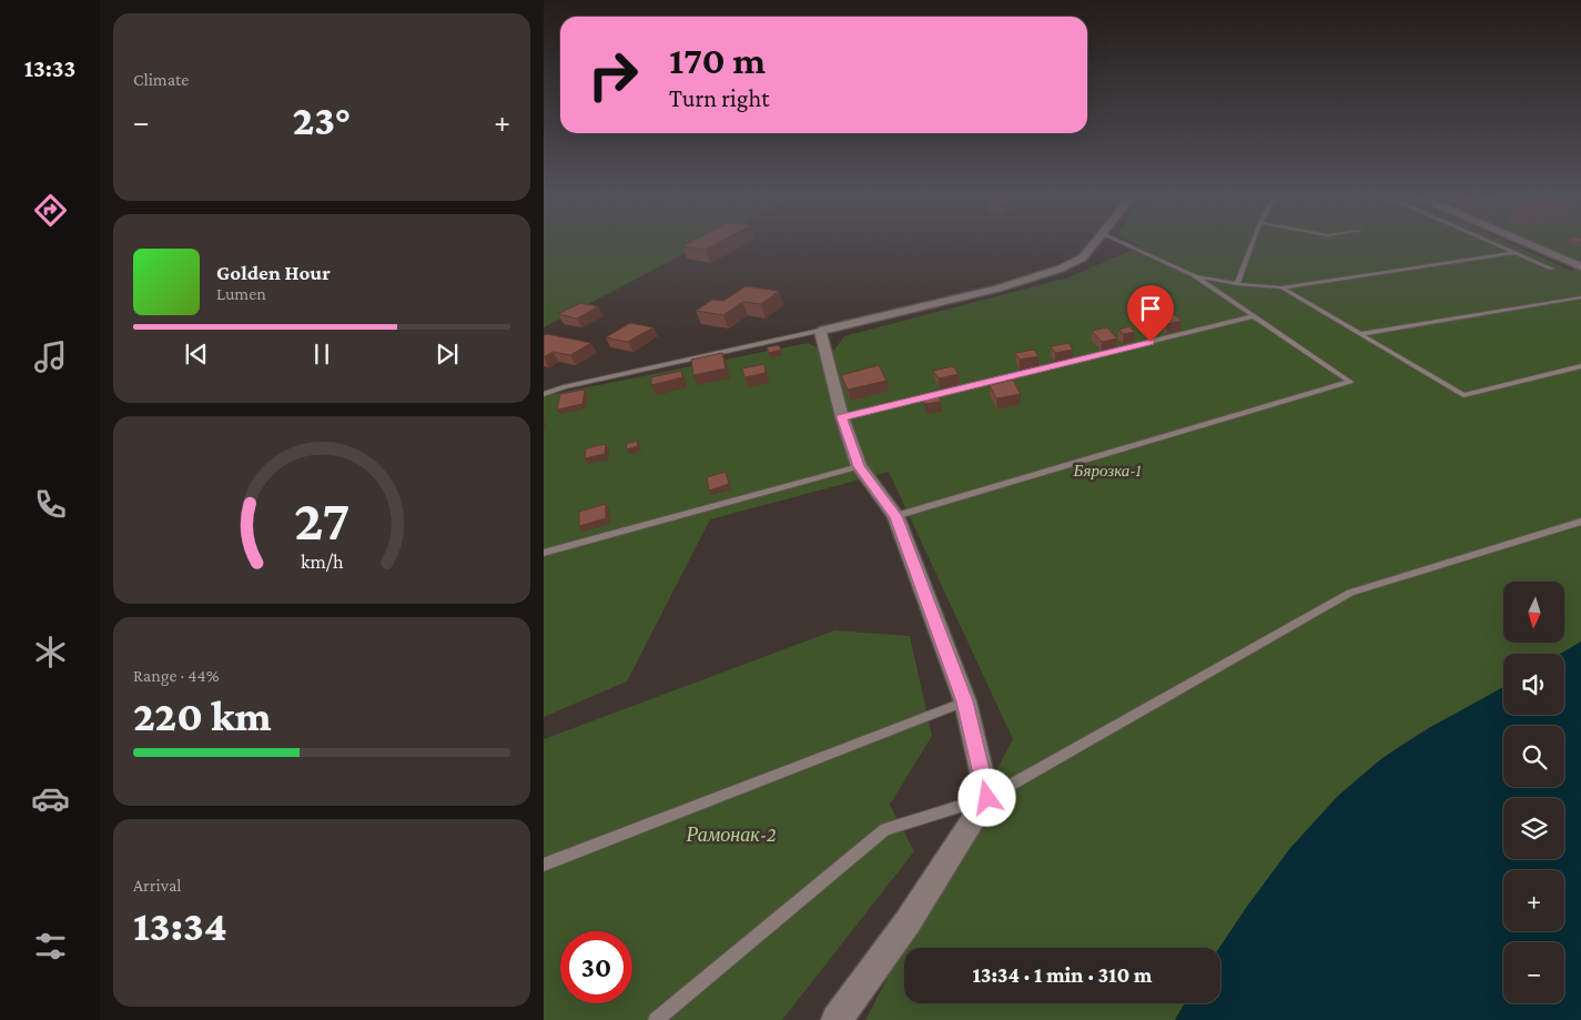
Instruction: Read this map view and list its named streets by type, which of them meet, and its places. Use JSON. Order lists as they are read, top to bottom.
{
  "parks": ["Бярозка-1", "Рамонак-2"],
  "north": "bottom",
  "page": {
    "tabs": "13:33",
    "tile": [
      "Climate",
      ["Range · 44%", "220 km"],
      ["Arrival", "13:34"]
    ],
    "turn": ["170 m", "Turn right"],
    "heat": ["−", "23°", "+"],
    "song": ["Golden Hour", "Lumen"],
    "map_buttons": ["+", "−"],
    "limit": "30",
    "trip": "13:34 · 1 min · 310 m",
    "gauge": ["27", "km/h"]
  }
}
